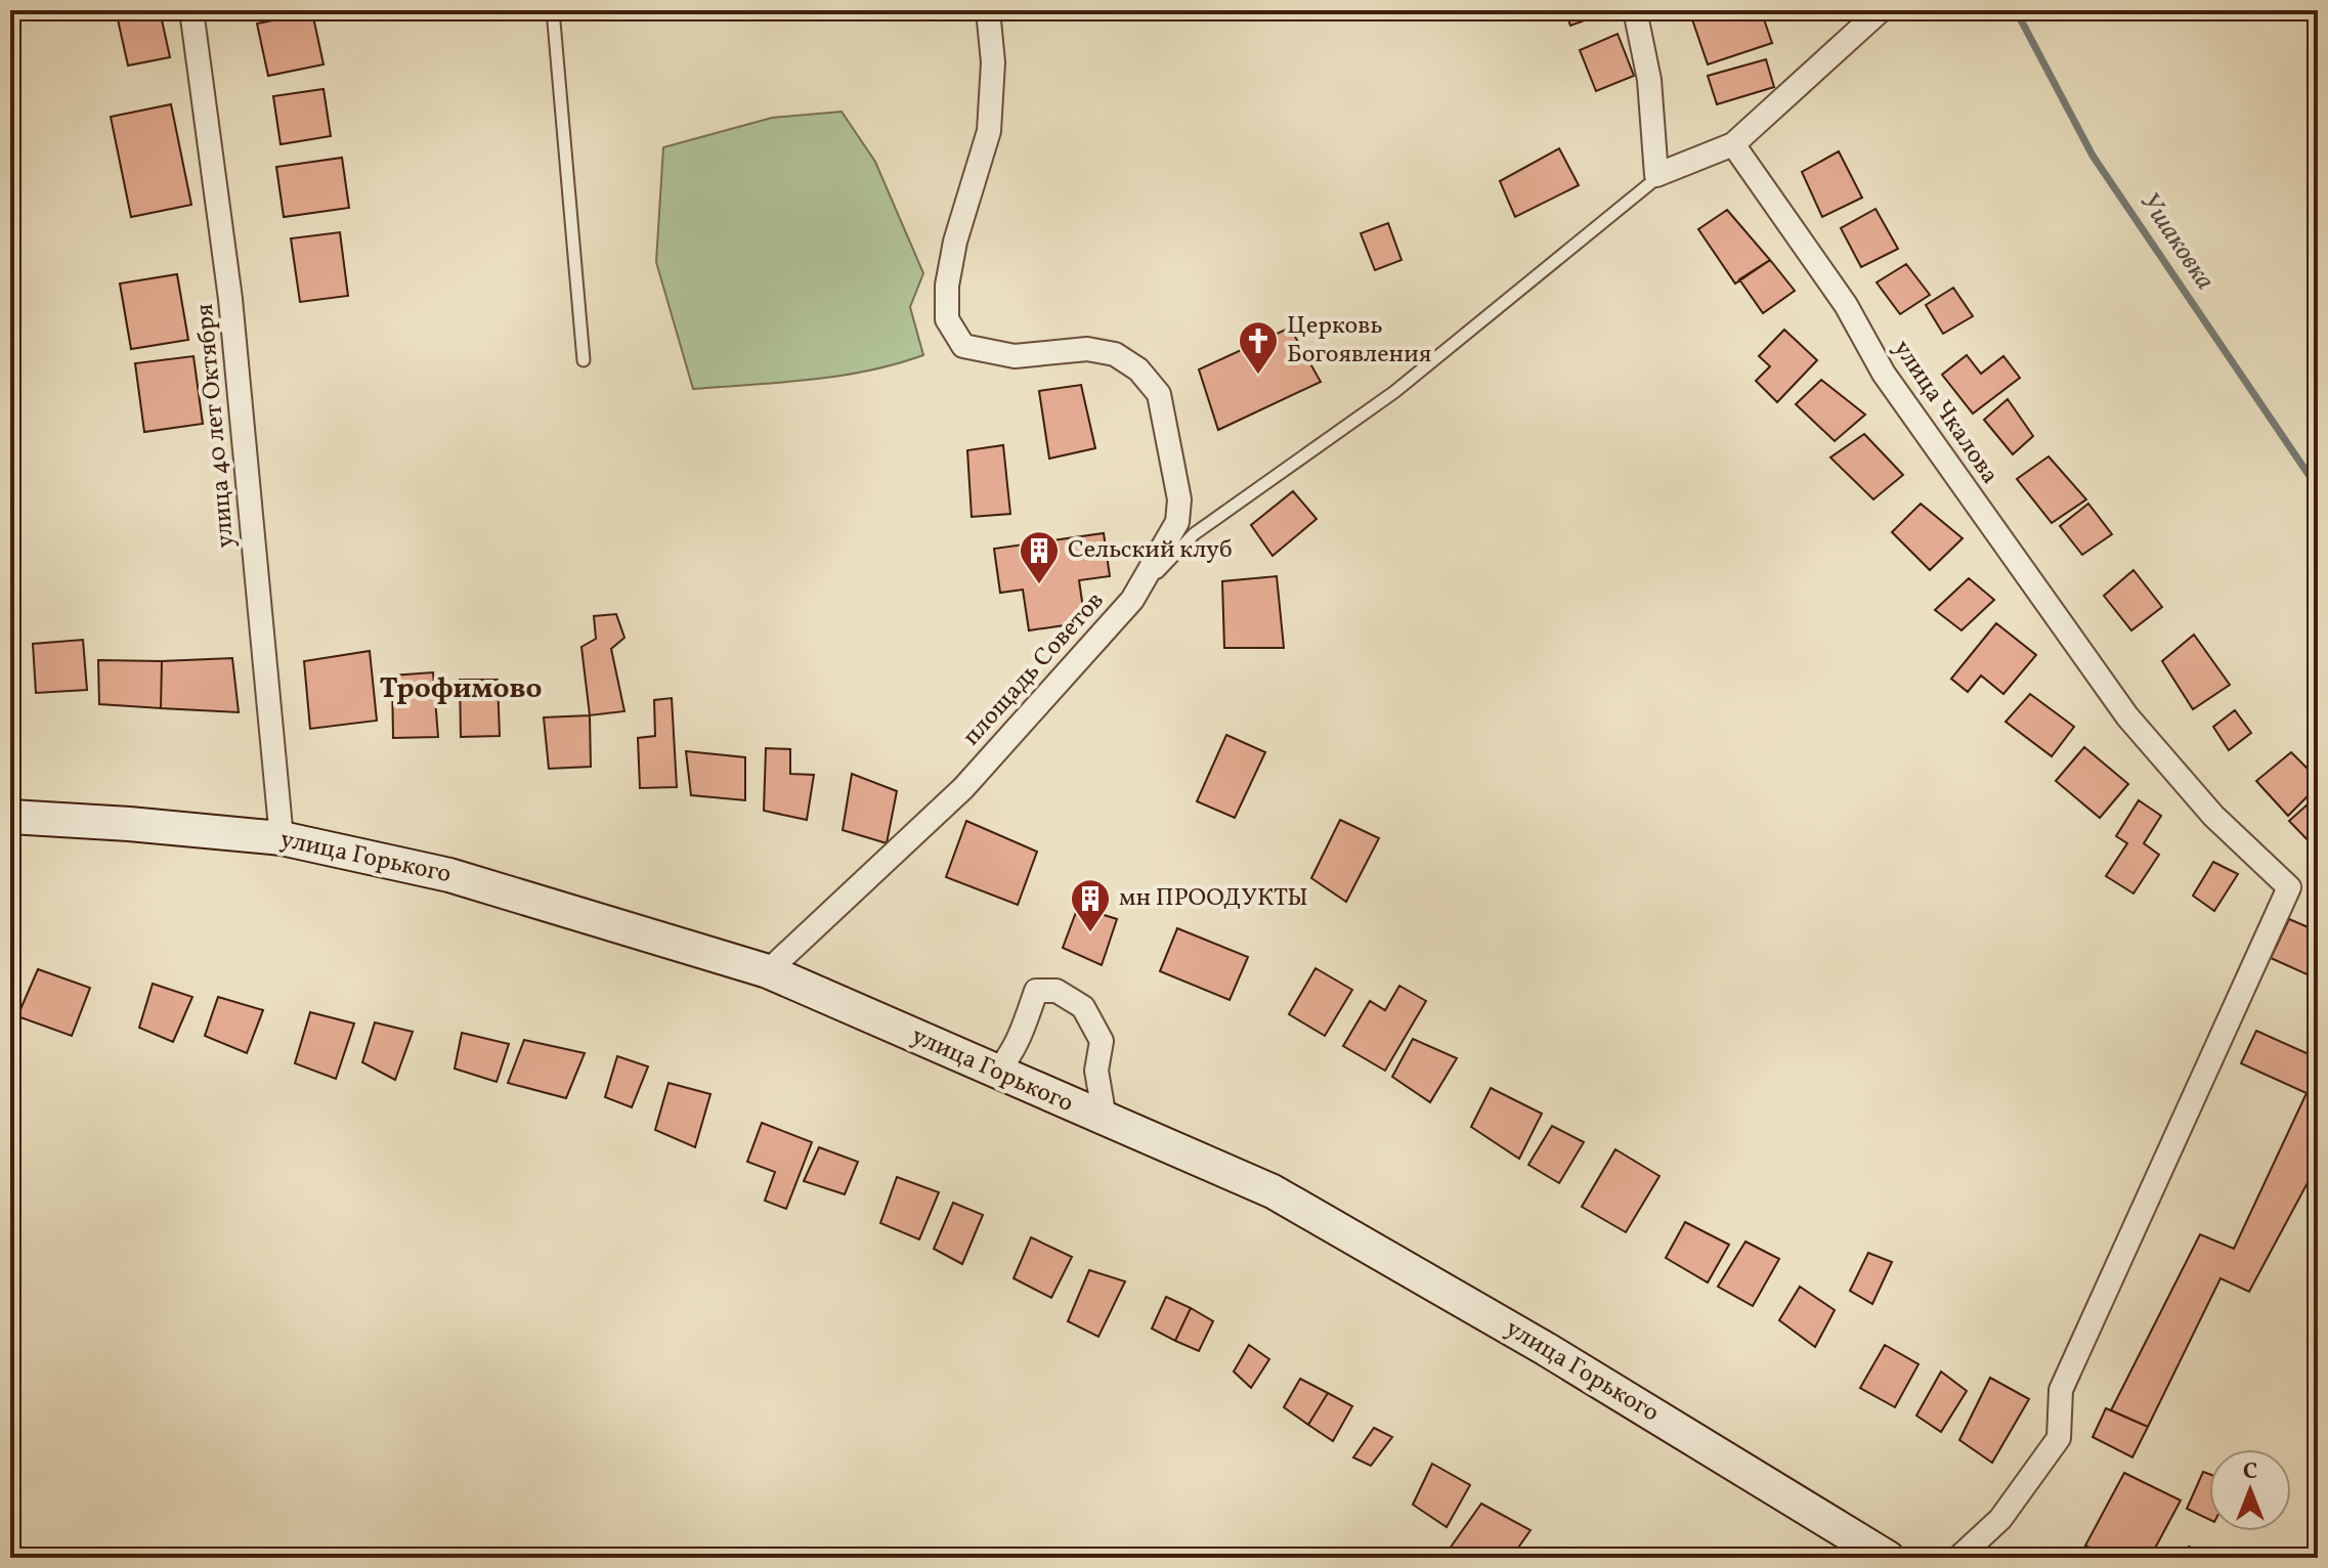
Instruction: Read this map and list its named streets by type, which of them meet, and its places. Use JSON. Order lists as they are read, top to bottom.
{
  "streets": {
    "main road": ["улица Горького"],
    "street": ["улица Чкалова", "улица 40 лет Октября", "площадь Советов"]
  },
  "crossings": [
    ["улица 40 лет Октября", "улица Горького"],
    ["площадь Советов", "улица Горького"]
  ],
  "districts": ["Трофимово"],
  "water": ["Ушаковка"],
  "places": {
    "church": ["Церковь Богоявления"],
    "building": ["Сельский клуб", "мн ПРООДУКТЫ"]
  },
  "north": "top"
}
